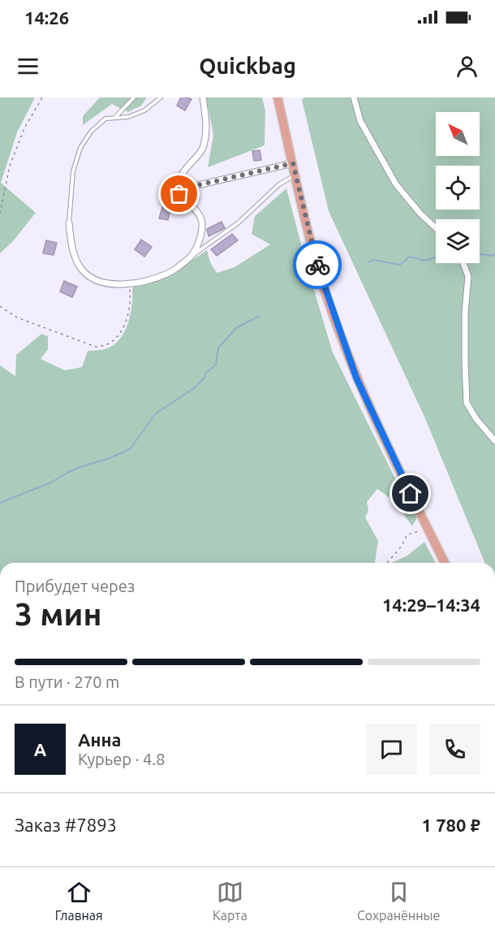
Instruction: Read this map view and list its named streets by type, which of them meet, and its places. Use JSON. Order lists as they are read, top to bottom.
{
  "north": "top left",
  "page": {
    "status": "14:26",
    "header": "Quickbag",
    "heading": ["3 мин", "Прибудет через", "14:29–14:34"],
    "panel": [
      "Анна",
      "Курьер · 4.8",
      "Заказ #7893",
      "1 780 ₽"
    ],
    "bar": "В пути · 270 m",
    "round": "А",
    "tabs": ["Главная", "Карта", "Сохранённые"]
  }
}
